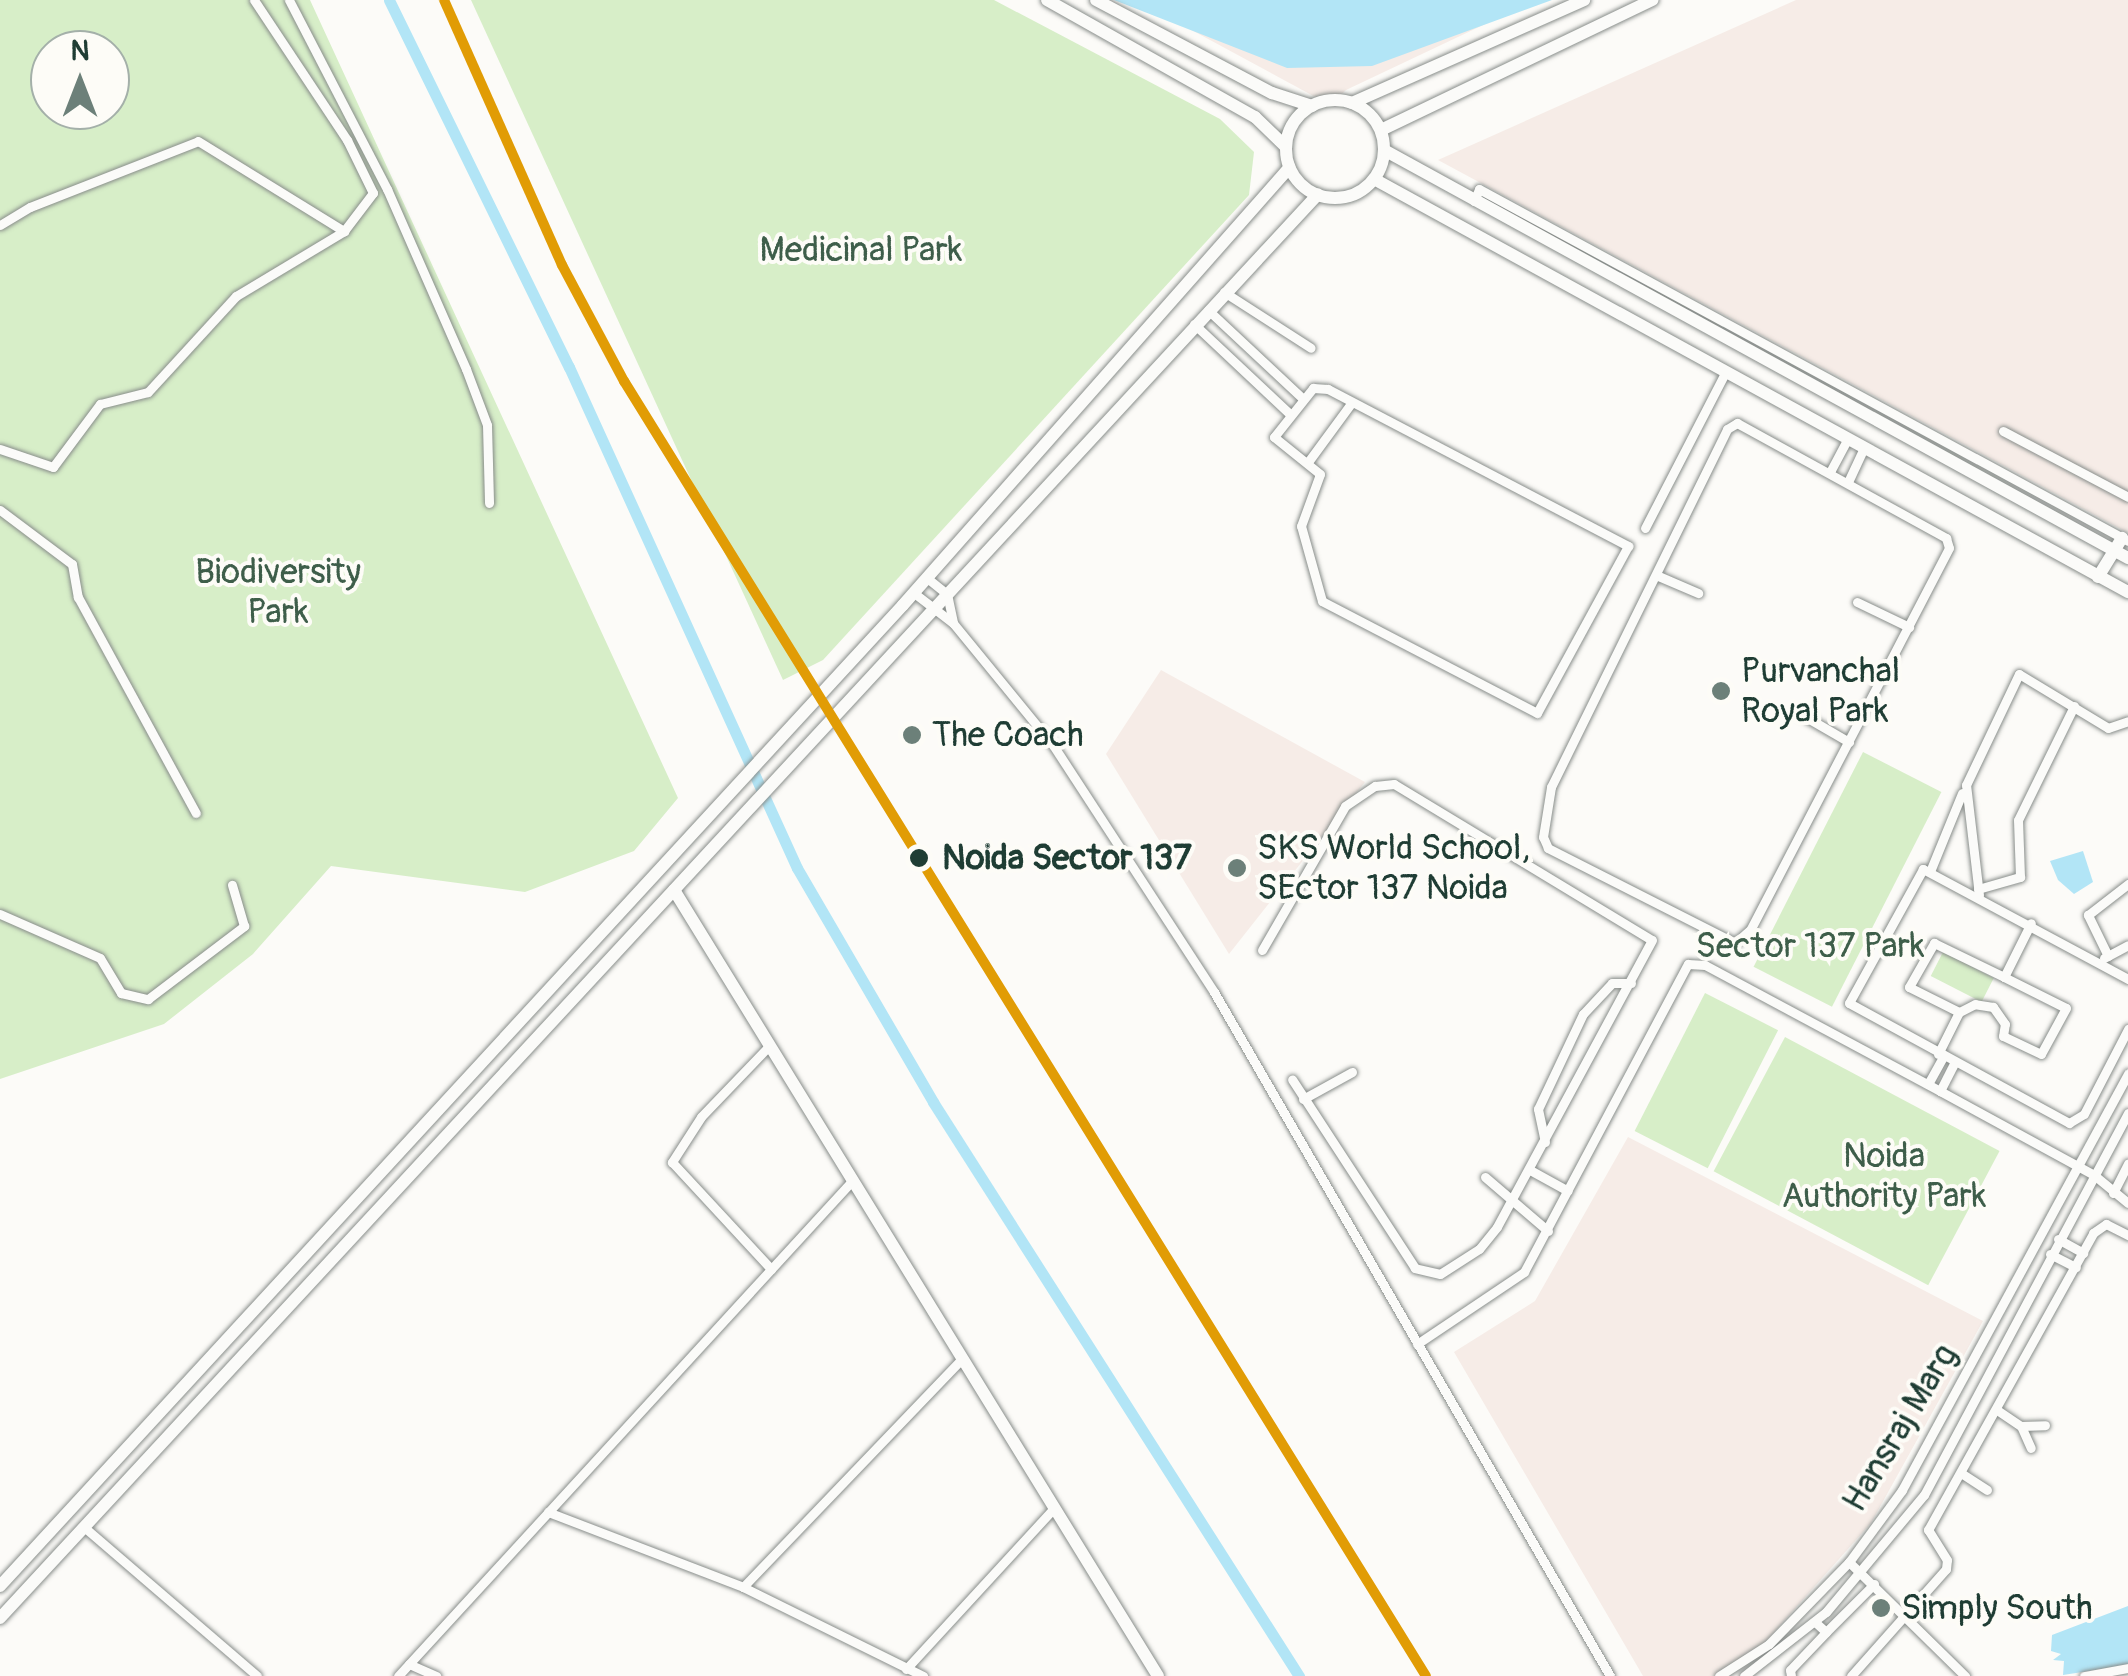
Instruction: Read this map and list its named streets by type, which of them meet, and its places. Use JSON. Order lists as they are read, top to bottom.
{
  "streets": {
    "street": ["Hansraj Marg"]
  },
  "parks": [
    "Medicinal Park",
    "Biodiversity Park",
    "Sector 137 Park",
    "Noida Authority Park"
  ],
  "places": [
    "Purvanchal Royal Park",
    "The Coach",
    "Noida Sector 137",
    "SKS World School, SEctor 137 Noida",
    "Simply South"
  ],
  "north": "top"
}
